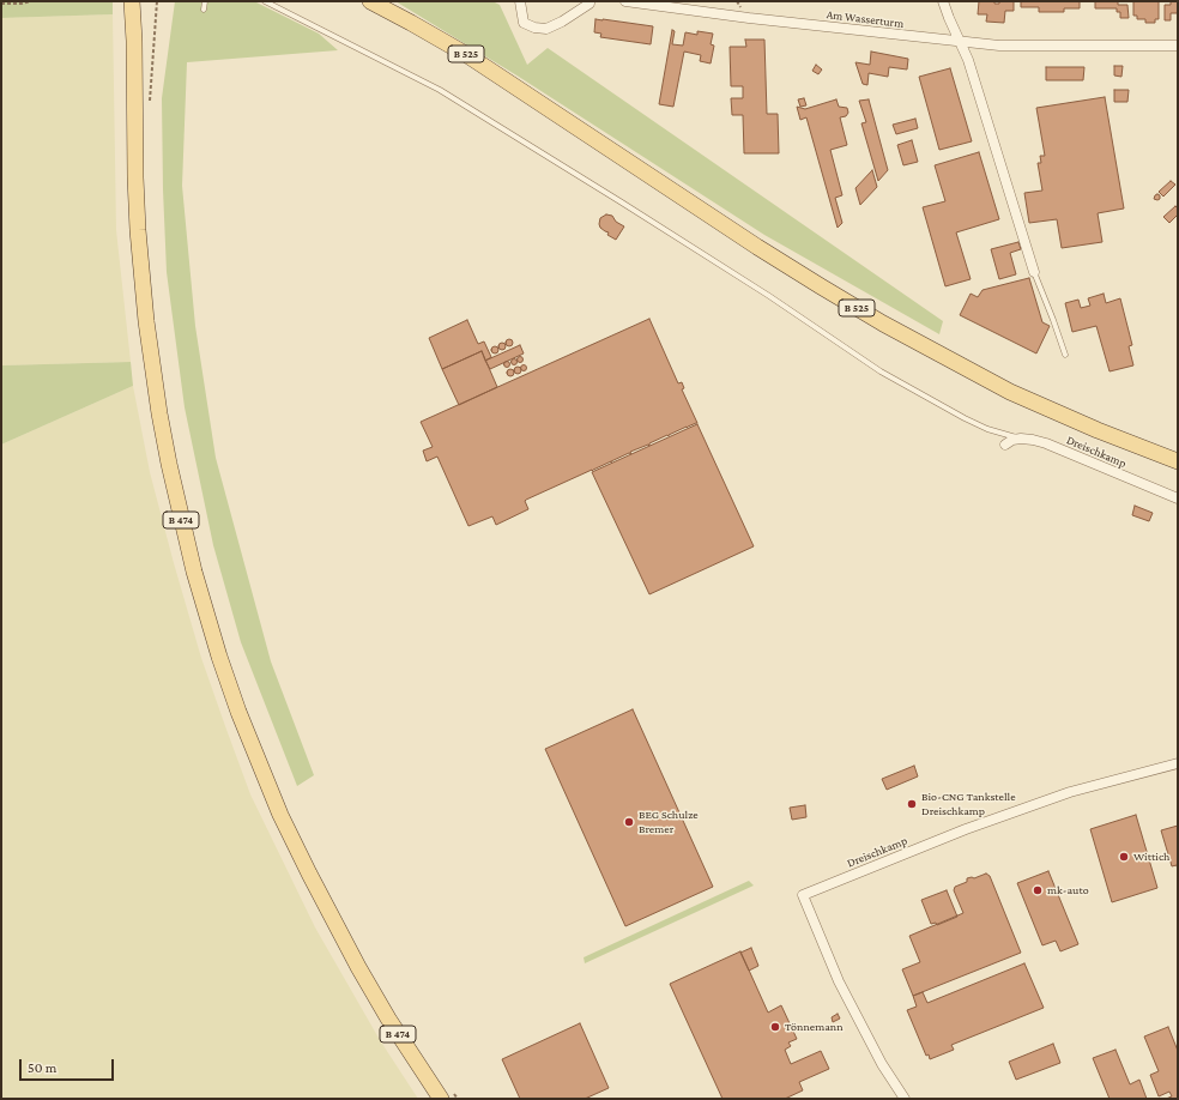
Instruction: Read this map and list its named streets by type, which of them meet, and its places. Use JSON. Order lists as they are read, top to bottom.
{
  "streets": {
    "main road": ["B 525", "B 474"],
    "street": ["Am Wasserturm", "Dreischkamp"]
  },
  "places": [
    "Bio-CNG Tankstelle Dreischkamp",
    "BEG Schulze Bremer",
    "Wittich",
    "mk-auto",
    "Tönnemann"
  ],
  "scale_bar": "50 m"
}
